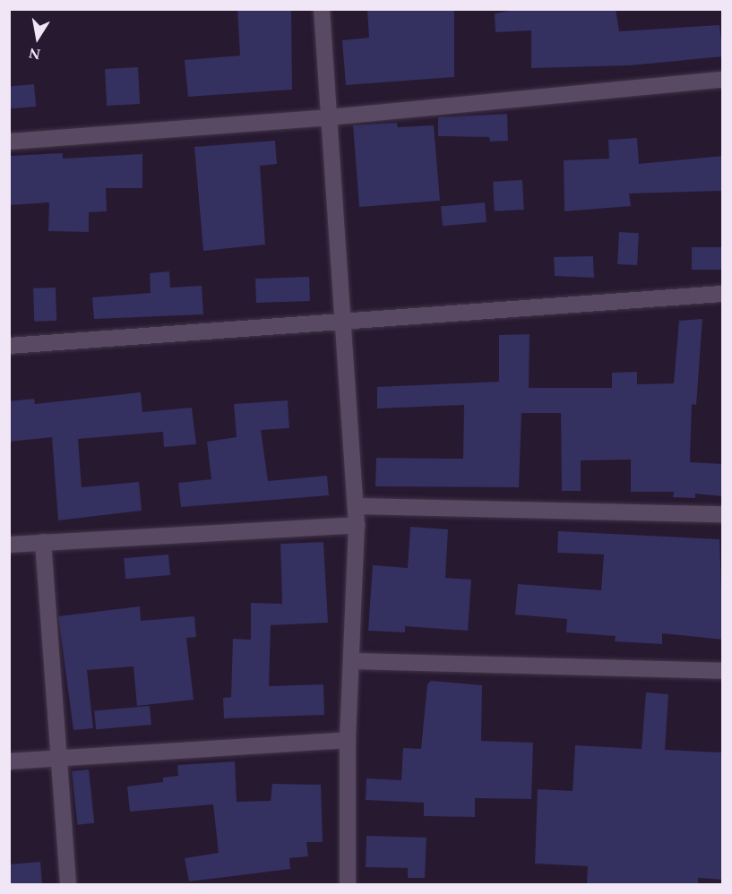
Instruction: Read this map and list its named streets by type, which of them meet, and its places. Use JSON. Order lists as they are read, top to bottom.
{
  "north": "bottom"
}
